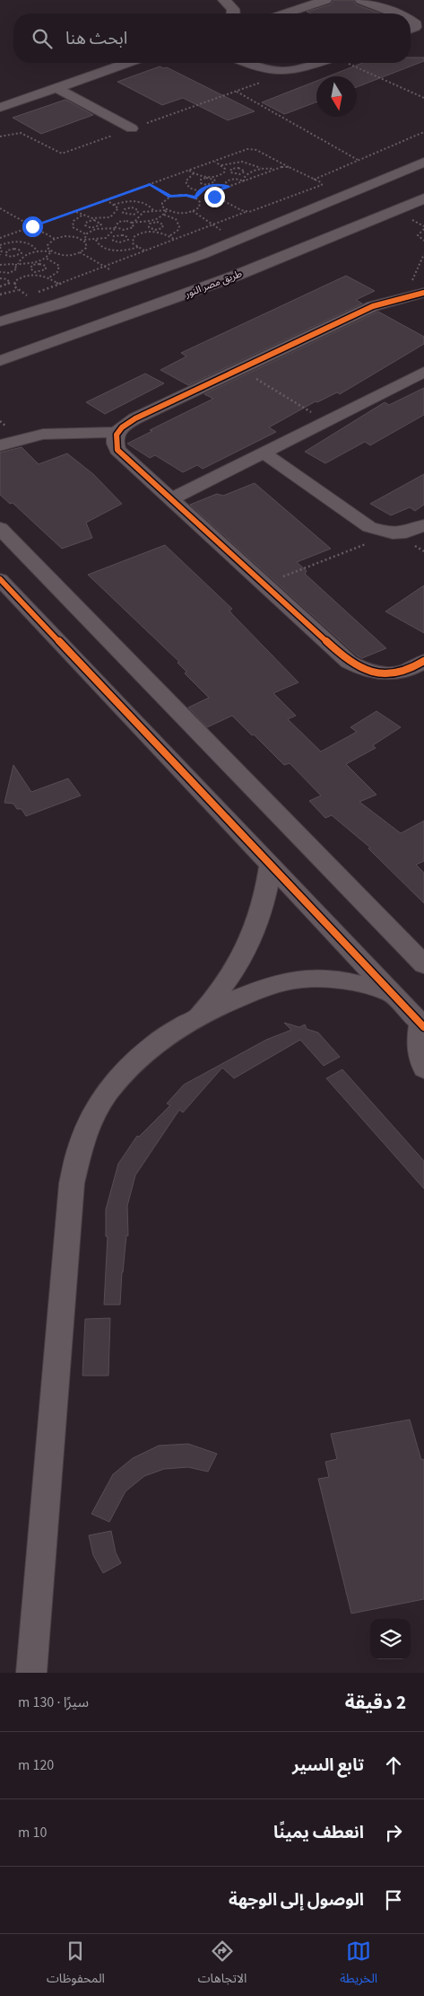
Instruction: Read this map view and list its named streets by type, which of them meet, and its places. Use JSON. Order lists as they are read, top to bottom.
{
  "streets": {
    "street": ["طريق مصر النور"]
  },
  "north": "bottom",
  "page": {
    "search": "ابحث هنا",
    "heading": ["2 دقيقة", "سيرًا · 130 m"],
    "list": [
      ["تابع السير", "120 m"],
      ["انعطف يمينًا", "10 m"],
      "الوصول إلى الوجهة"
    ],
    "nav": ["الخريطة", "الاتجاهات", "المحفوظات"]
  }
}
